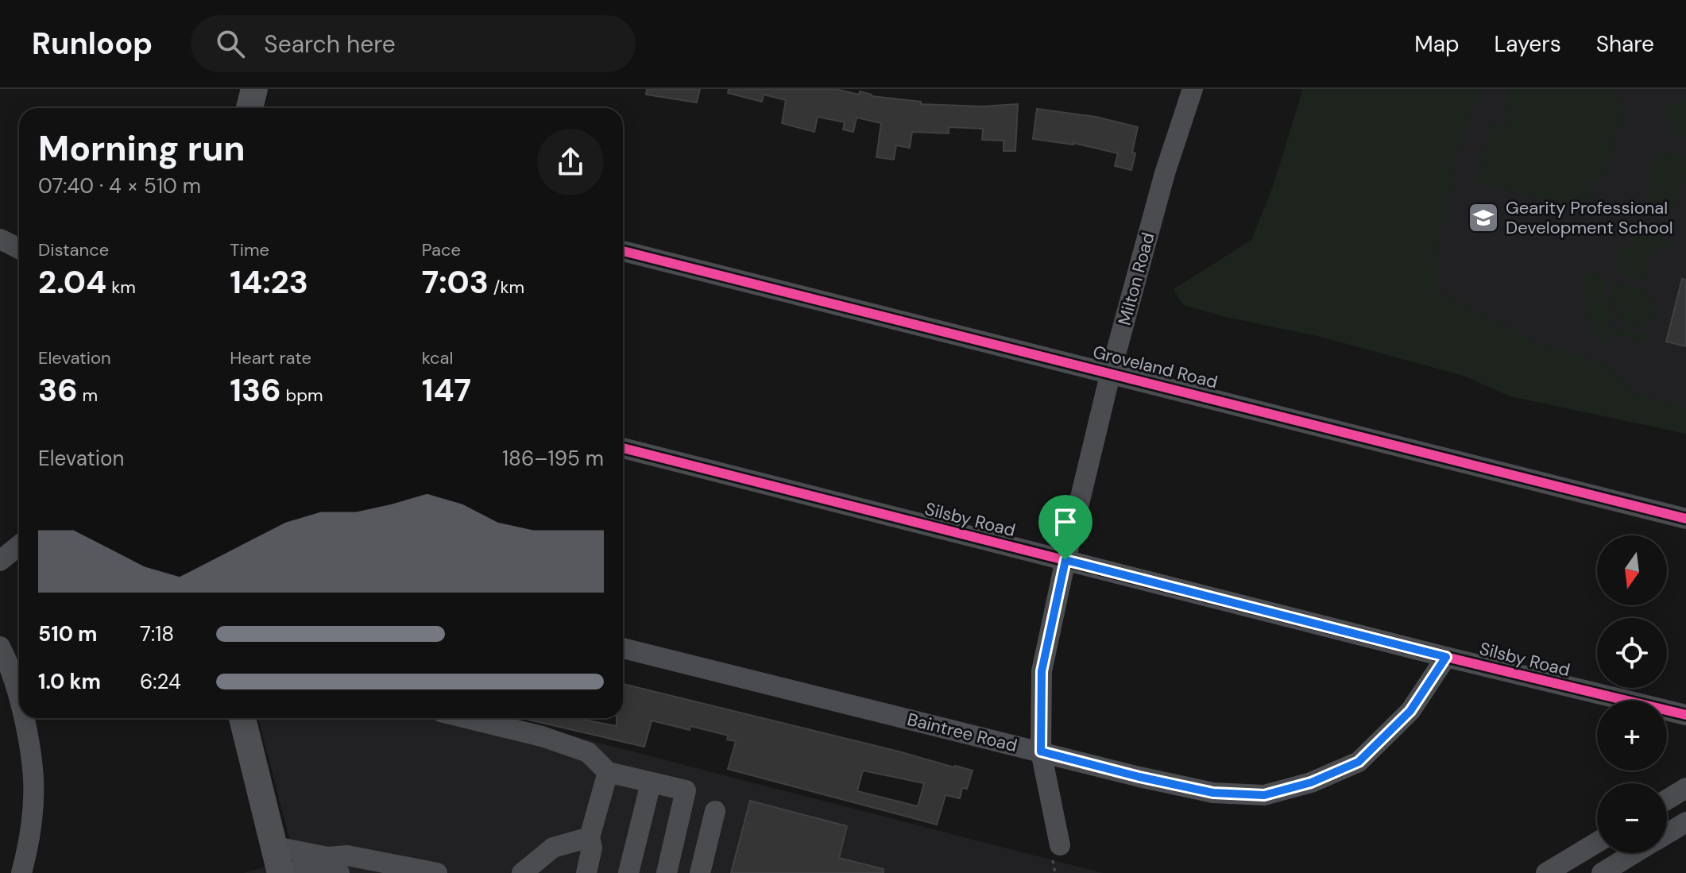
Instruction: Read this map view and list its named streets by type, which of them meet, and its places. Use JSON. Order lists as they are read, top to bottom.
{
  "streets": {
    "street": [
      "Milton Road",
      "Groveland Road",
      "Silsby Road",
      "Baintree Road"
    ]
  },
  "crossings": [
    ["Milton Road", "Groveland Road"],
    ["Milton Road", "Silsby Road"],
    ["Milton Road", "Baintree Road"],
    ["Silsby Road", "Baintree Road"]
  ],
  "places": {
    "school or university": ["Gearity Professional Development School"]
  },
  "north": "bottom",
  "page": {
    "header": "Runloop",
    "search": "Search here",
    "nav": ["Map", "Layers", "Share"],
    "heading": ["Morning run", "07:40 · 4 × 510 m"],
    "stats": [
      ["Distance", "2.04 km"],
      ["Time", "14:23"],
      ["Pace", "7:03 /km"],
      ["Elevation", "36 m"],
      ["Heart rate", "136 bpm"],
      ["kcal", "147"]
    ],
    "chart": ["Elevation", "186–195 m"],
    "map_buttons": ["+", "−"],
    "list": [
      {
        "name": "510 m",
        "note": "7:18"
      },
      {
        "name": "1.0 km",
        "note": "6:24"
      }
    ]
  }
}
